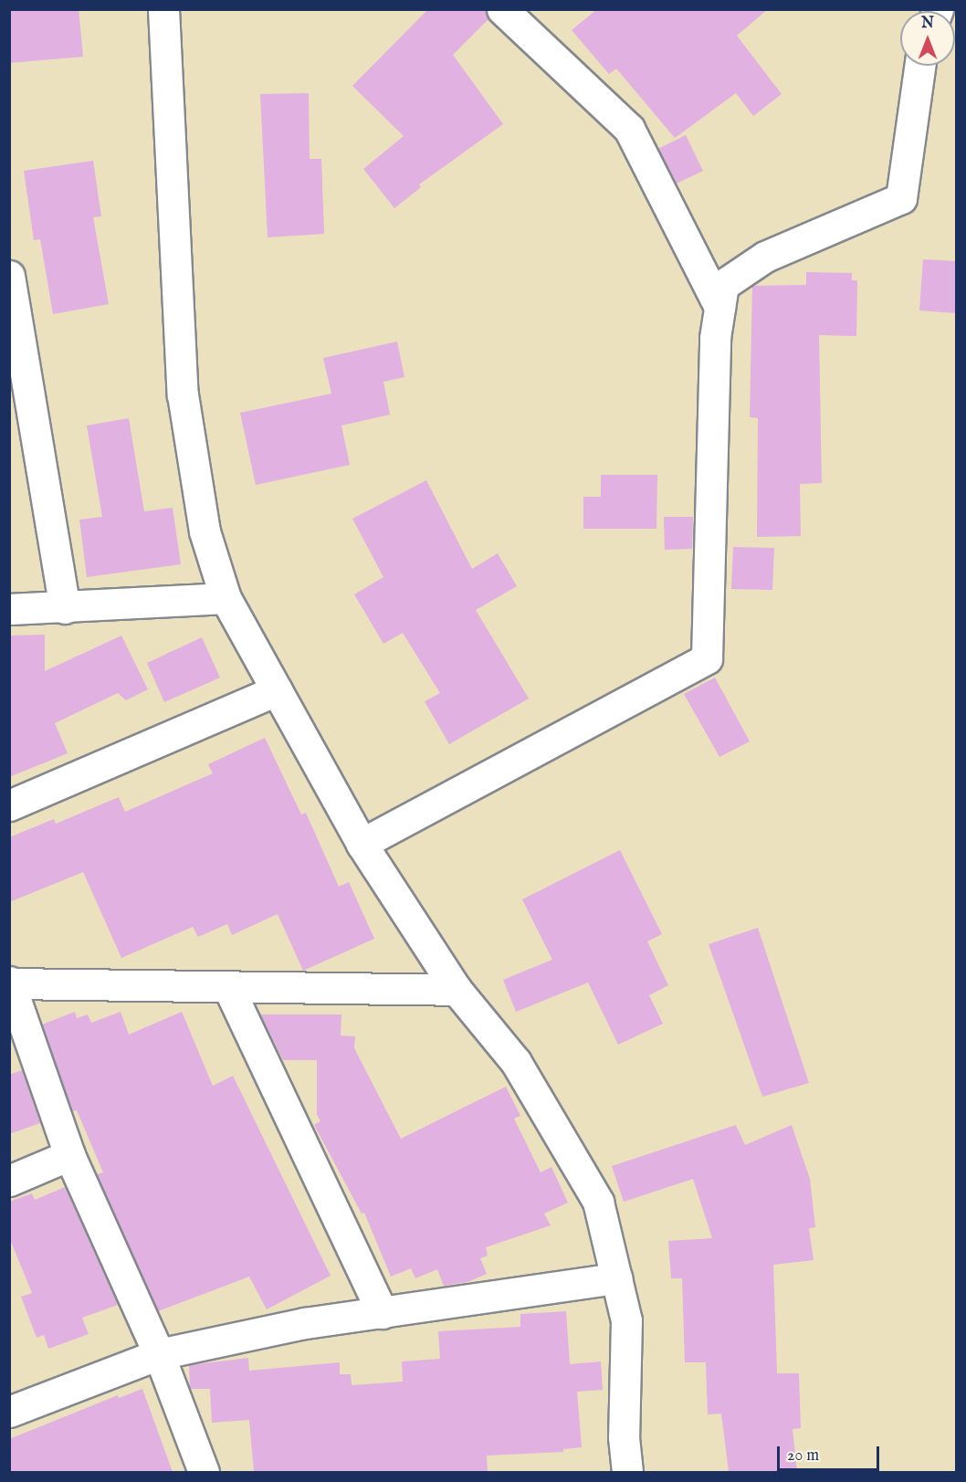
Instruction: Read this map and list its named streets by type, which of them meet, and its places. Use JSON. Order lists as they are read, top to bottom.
{
  "scale_bar": "20 m",
  "north": "top"
}
